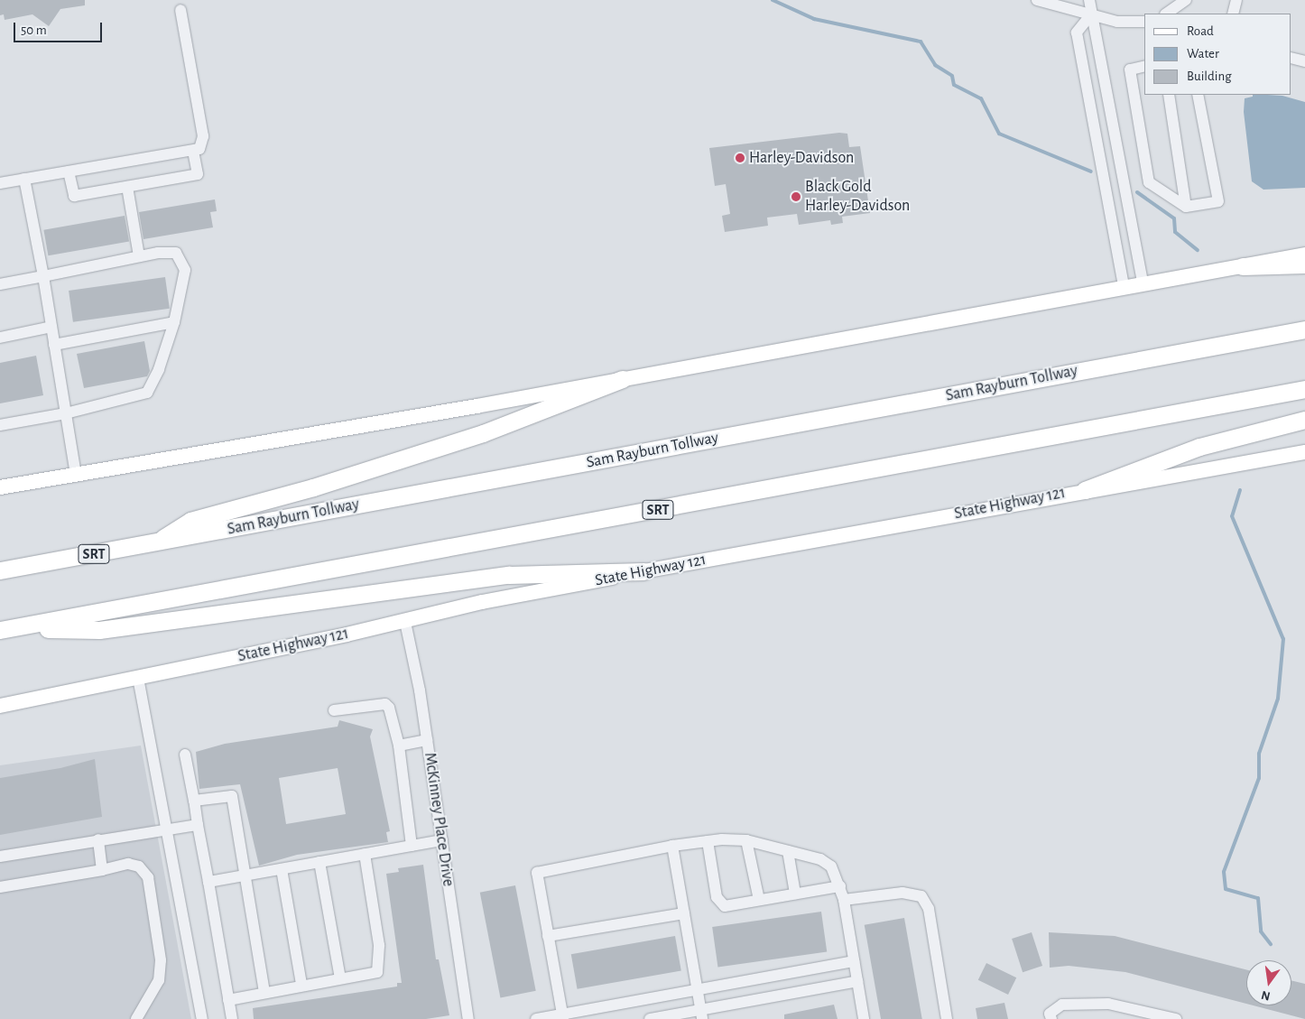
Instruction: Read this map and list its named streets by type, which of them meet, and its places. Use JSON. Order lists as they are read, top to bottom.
{
  "streets": {
    "highway": ["Sam Rayburn Tollway", "SRT"],
    "main road": ["State Highway 121"],
    "street": ["McKinney Place Drive"]
  },
  "crossings": [
    ["State Highway 121", "McKinney Place Drive"]
  ],
  "places": ["Harley-Davidson", "Black Gold Harley-Davidson"],
  "legend": ["Road", "Water", "Building"],
  "scale_bar": "50 m",
  "north": "bottom"
}
